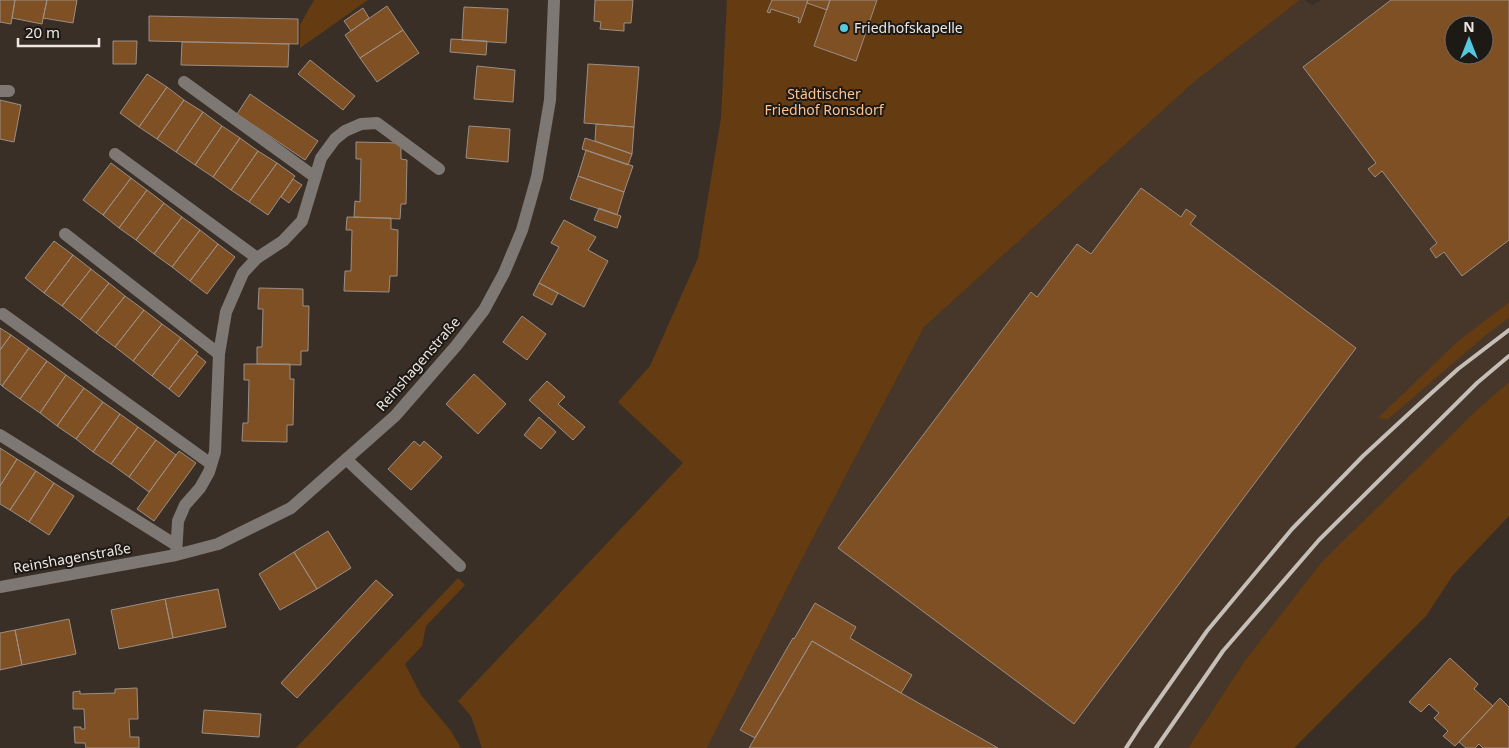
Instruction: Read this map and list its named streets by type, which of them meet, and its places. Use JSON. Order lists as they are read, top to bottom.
{
  "streets": {
    "street": ["Reinshagenstraße"]
  },
  "parks": ["Städtischer Friedhof Ronsdorf"],
  "places": ["Friedhofskapelle"],
  "scale_bar": "20 m",
  "north": "top"
}
